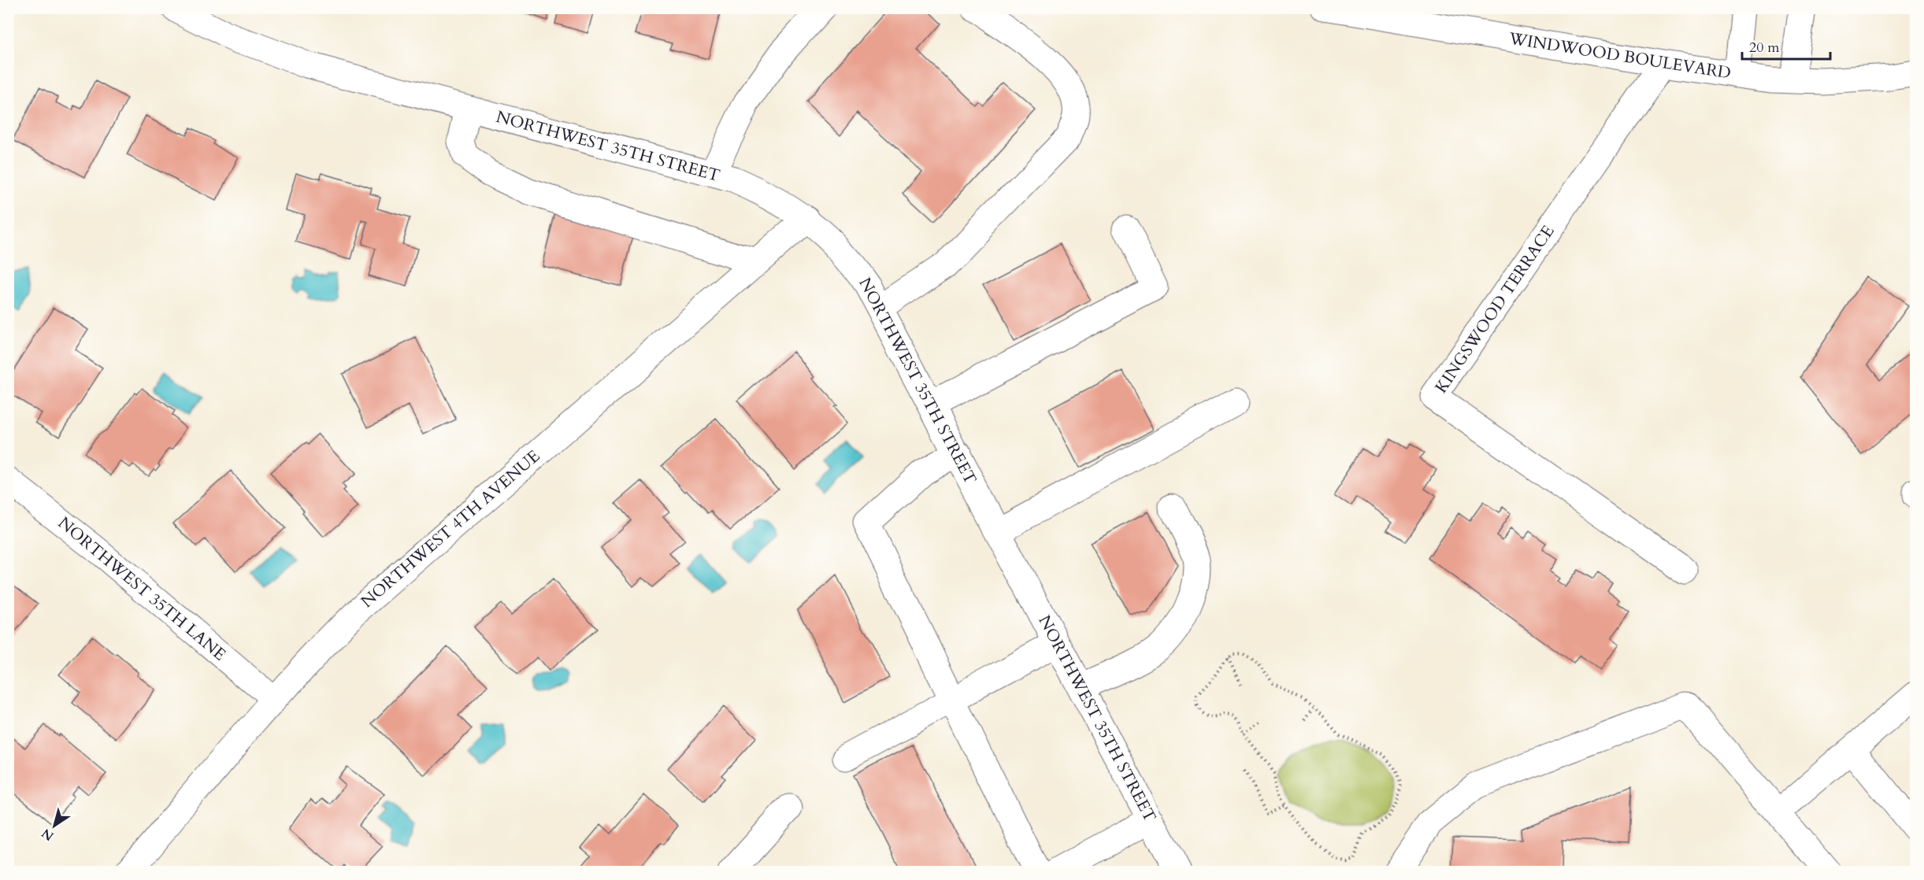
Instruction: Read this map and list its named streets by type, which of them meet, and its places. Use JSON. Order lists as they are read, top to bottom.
{
  "streets": {
    "street": [
      "WINDWOOD BOULEVARD",
      "NORTHWEST 35TH STREET",
      "KINGSWOOD TERRACE",
      "NORTHWEST 4TH AVENUE",
      "NORTHWEST 35TH LANE"
    ]
  },
  "crossings": [
    ["WINDWOOD BOULEVARD", "KINGSWOOD TERRACE"],
    ["NORTHWEST 35TH STREET", "NORTHWEST 4TH AVENUE"],
    ["NORTHWEST 4TH AVENUE", "NORTHWEST 35TH LANE"]
  ],
  "scale_bar": "20 m",
  "north": "bottom left"
}
